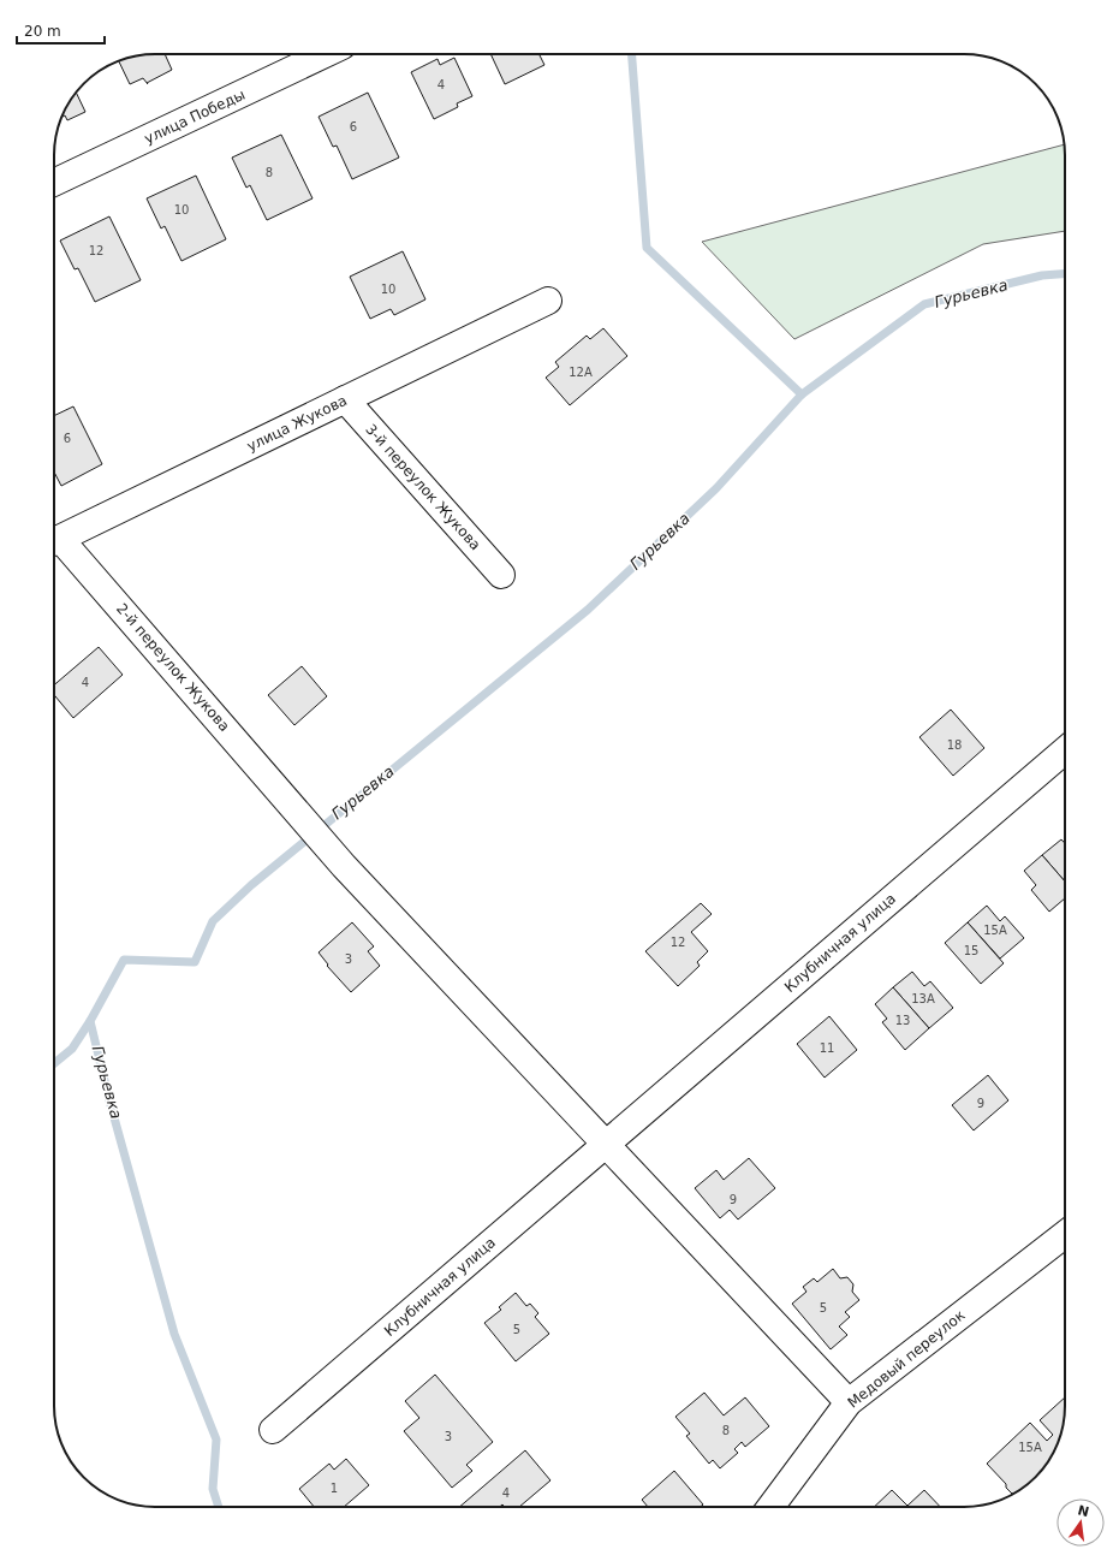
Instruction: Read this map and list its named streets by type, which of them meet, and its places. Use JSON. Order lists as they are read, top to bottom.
{
  "streets": {
    "street": [
      "улица Победы",
      "улица Жукова",
      "3-й переулок Жукова",
      "2-й переулок Жукова",
      "Клубничная улица",
      "Медовый переулок"
    ]
  },
  "crossings": [
    ["улица Жукова", "3-й переулок Жукова"],
    ["2-й переулок Жукова", "Медовый переулок"]
  ],
  "water": ["Гурьевка"],
  "house_numbers": [
    "4",
    "6",
    "8",
    "10",
    "12",
    "10",
    "12А",
    "6",
    "4",
    "18",
    "15А",
    "12",
    "15",
    "3",
    "13А",
    "13",
    "11",
    "9",
    "9",
    "5",
    "5",
    "8",
    "3",
    "15А",
    "1",
    "4"
  ],
  "scale_bar": "20 m",
  "north": "top"
}
